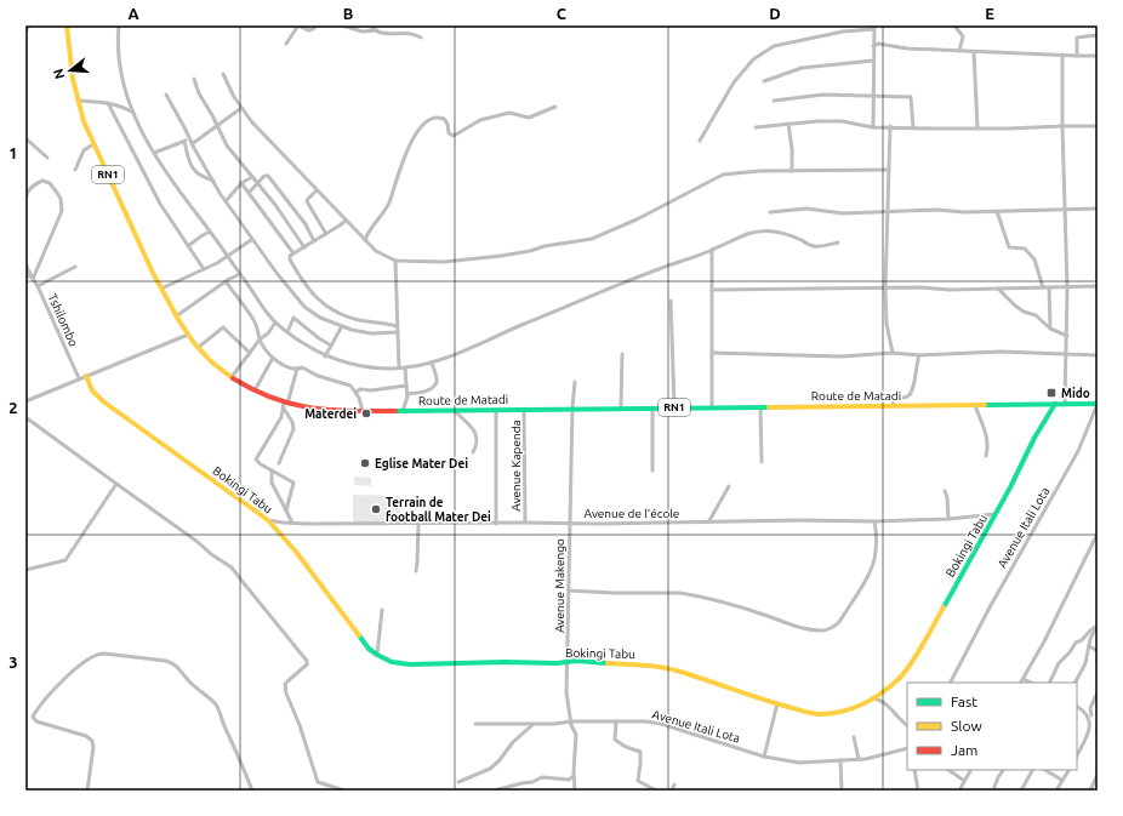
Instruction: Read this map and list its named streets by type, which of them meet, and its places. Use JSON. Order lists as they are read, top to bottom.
{
  "streets": {
    "main road": ["RN1", "Route de Matadi", "Bokingi Tabu"],
    "street": [
      "Tshilombo",
      "Avenue Kapenda",
      "Avenue de l'école",
      "Avenue Itali Lota",
      "Avenue Makengo"
    ]
  },
  "crossings": [
    ["Route de Matadi", "Avenue Kapenda"],
    ["Route de Matadi", "Bokingi Tabu"],
    ["Route de Matadi", "Avenue Itali Lota"],
    ["Route de Matadi", "Avenue Makengo"],
    ["Avenue Kapenda", "Avenue de l'école"],
    ["Bokingi Tabu", "Avenue de l'école"],
    ["Bokingi Tabu", "Avenue Makengo"],
    ["Avenue de l'école", "Avenue Makengo"],
    ["Avenue Itali Lota", "Avenue Makengo"]
  ],
  "places": {
    "transit": ["Mido"],
    "other": ["Materdei", "Eglise Mater Dei", "Terrain de football Mater Dei"]
  },
  "legend": ["Fast", "Slow", "Jam"],
  "north": "left",
  "grid": {
    "columns": [
      "A",
      "B",
      "C",
      "D",
      "E"
    ],
    "rows": ["1", "2", "3"]
  }
}
